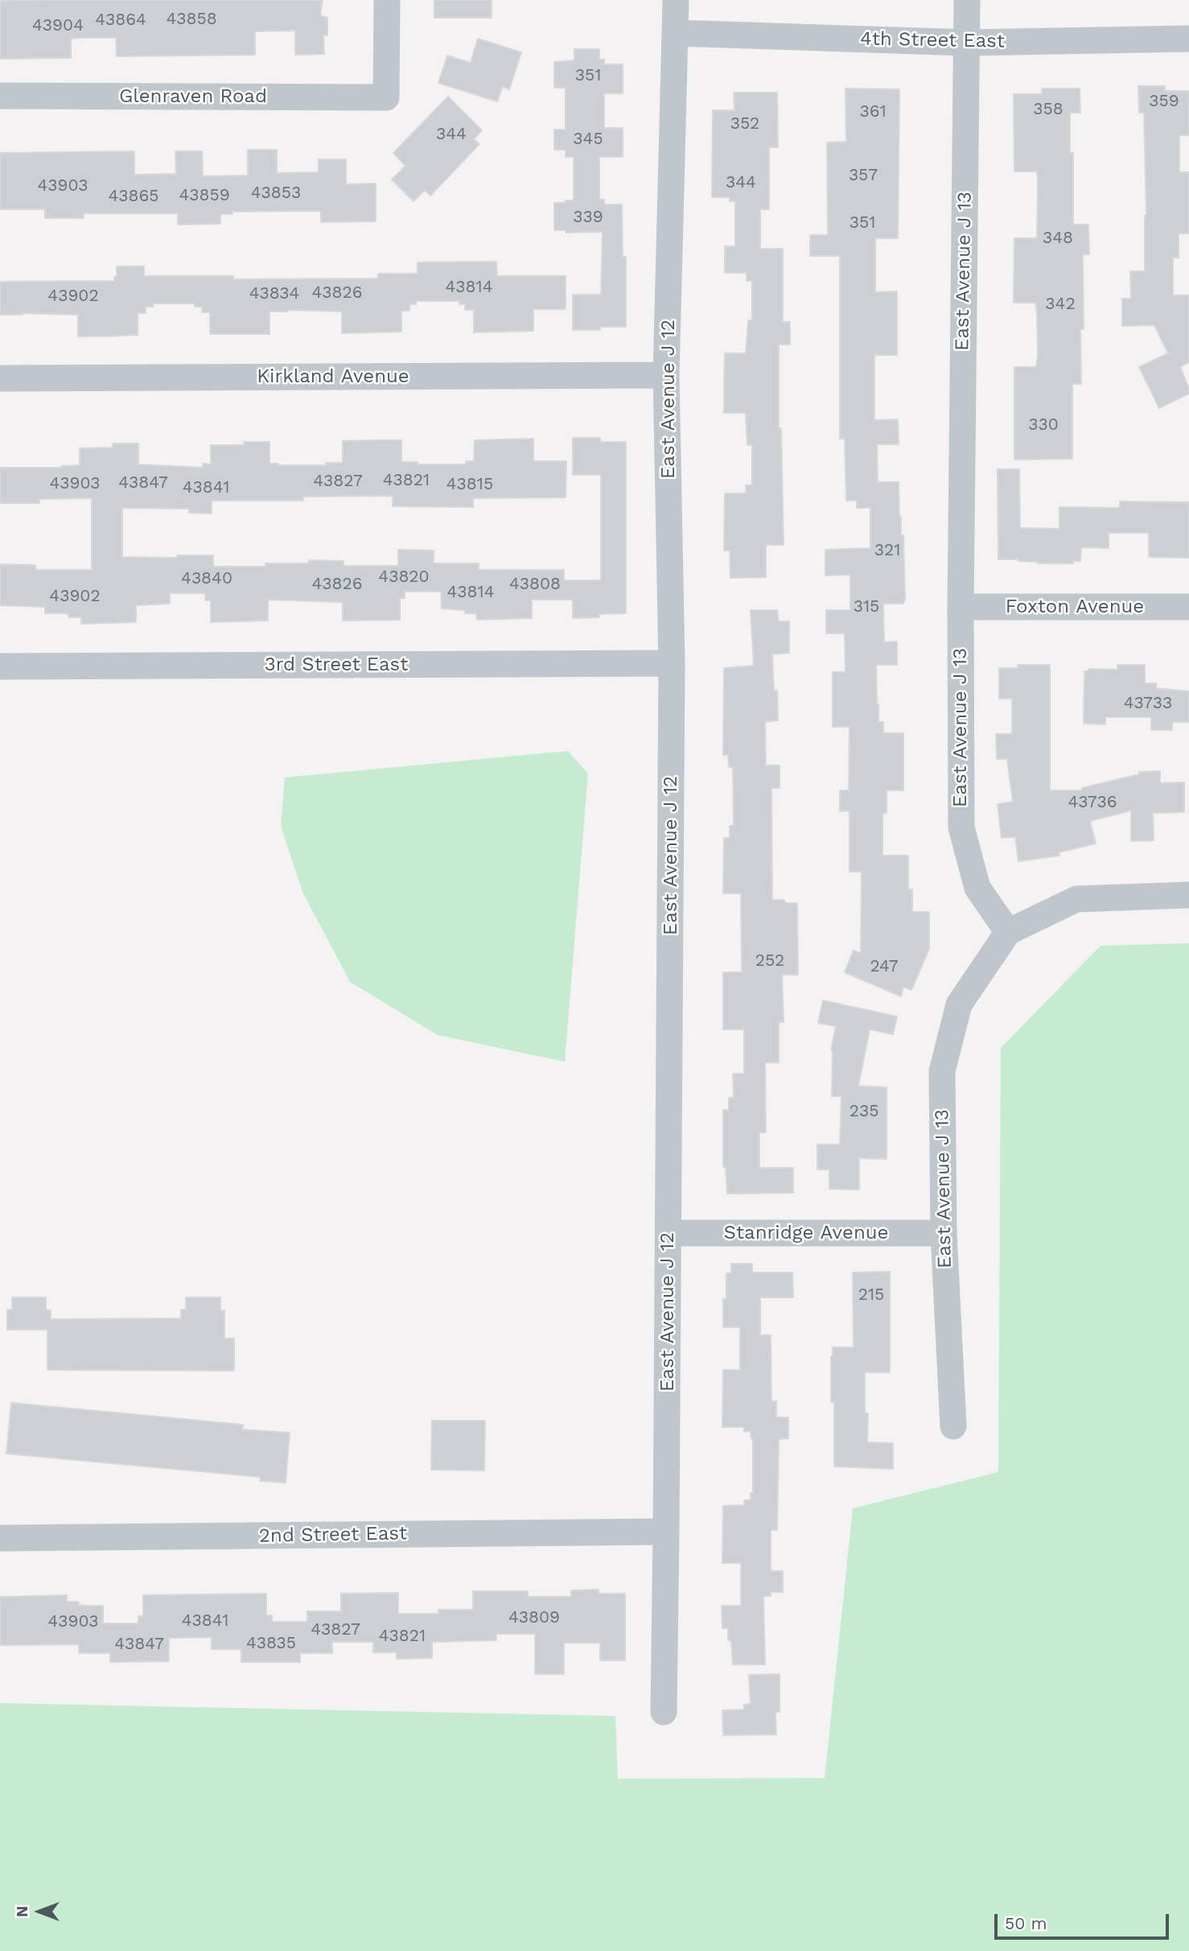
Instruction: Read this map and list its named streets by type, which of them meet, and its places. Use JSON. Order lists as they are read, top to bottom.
{
  "streets": {
    "street": [
      "4th Street East",
      "Glenraven Road",
      "East Avenue J 13",
      "Kirkland Avenue",
      "East Avenue J 12",
      "Foxton Avenue",
      "3rd Street East",
      "Stanridge Avenue",
      "2nd Street East"
    ]
  },
  "crossings": [
    ["4th Street East", "East Avenue J 13"],
    ["4th Street East", "East Avenue J 12"],
    ["East Avenue J 13", "Foxton Avenue"],
    ["East Avenue J 13", "Stanridge Avenue"],
    ["Kirkland Avenue", "East Avenue J 12"],
    ["East Avenue J 12", "3rd Street East"],
    ["East Avenue J 12", "Stanridge Avenue"],
    ["East Avenue J 12", "2nd Street East"]
  ],
  "house_numbers": [
    "43858",
    "43864",
    "43904",
    "351",
    "359",
    "358",
    "361",
    "352",
    "344",
    "345",
    "357",
    "344",
    "43903",
    "43853",
    "43859",
    "43865",
    "339",
    "351",
    "348",
    "43814",
    "43826",
    "43834",
    "43902",
    "342",
    "330",
    "43821",
    "43827",
    "43847",
    "43903",
    "43815",
    "43841",
    "321",
    "43820",
    "43840",
    "43826",
    "43808",
    "43814",
    "43902",
    "315",
    "43733",
    "43736",
    "252",
    "247",
    "235",
    "215",
    "43809",
    "43841",
    "43903",
    "43827",
    "43821",
    "43835",
    "43847"
  ],
  "scale_bar": "50 m",
  "north": "left"
}
